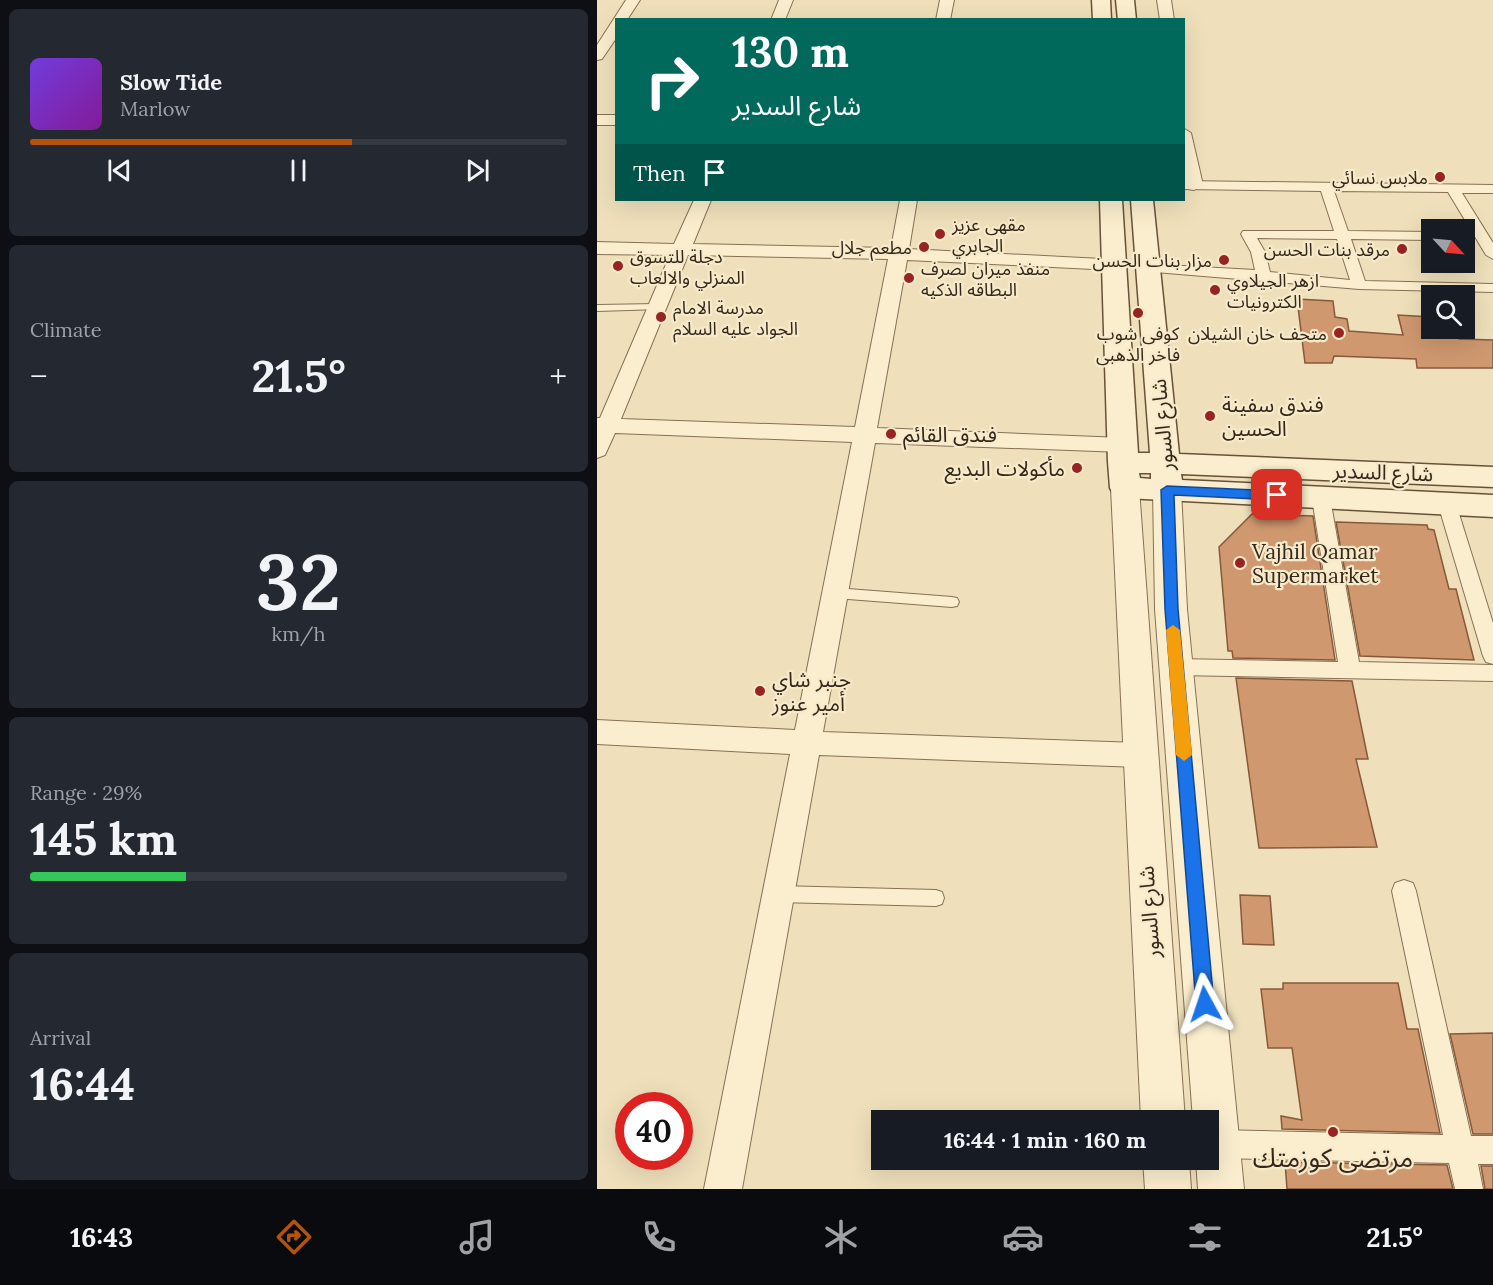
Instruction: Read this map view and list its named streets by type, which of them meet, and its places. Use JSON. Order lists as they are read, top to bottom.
{
  "streets": {
    "main road": ["شارع السور", "شارع السدير"]
  },
  "crossings": [
    ["شارع السور", "شارع السدير"]
  ],
  "places": [
    "ملابس نسائي",
    "مقهى عزيز الجابري",
    "مطعم جلال",
    "مرقد بنات الحسن",
    "مزار بنات الحسن",
    "دجلة للتسوق المنزلي والالعاب",
    "منفذ ميران لصرف البطاقه الذكيه",
    "ازهر الجيلاوي الكترونيات",
    "کوفی شوب فاخر الذهبی",
    "مدرسة الامام الجواد عليه السلام",
    "متحف خان الشيلان",
    "فندق سفينة الحسين",
    "فندق القائم",
    "مأكولات البديع",
    "Vajhil Qamar Supermarket",
    "جنبر شاي أمير عنوز",
    "مرتضى كوزمتك"
  ],
  "north": "bottom right",
  "page": {
    "turn": ["130 m", "شارع السدير"],
    "song": ["Slow Tide", "Marlow"],
    "then": "Then",
    "tile": [
      "Climate",
      ["32", "km/h"],
      ["Range · 29%", "145 km"],
      ["Arrival", "16:44"]
    ],
    "heat": ["−", "21.5°", "+"],
    "limit": "40",
    "trip": "16:44 · 1 min · 160 m",
    "tabs": ["16:43", "21.5°"]
  }
}
